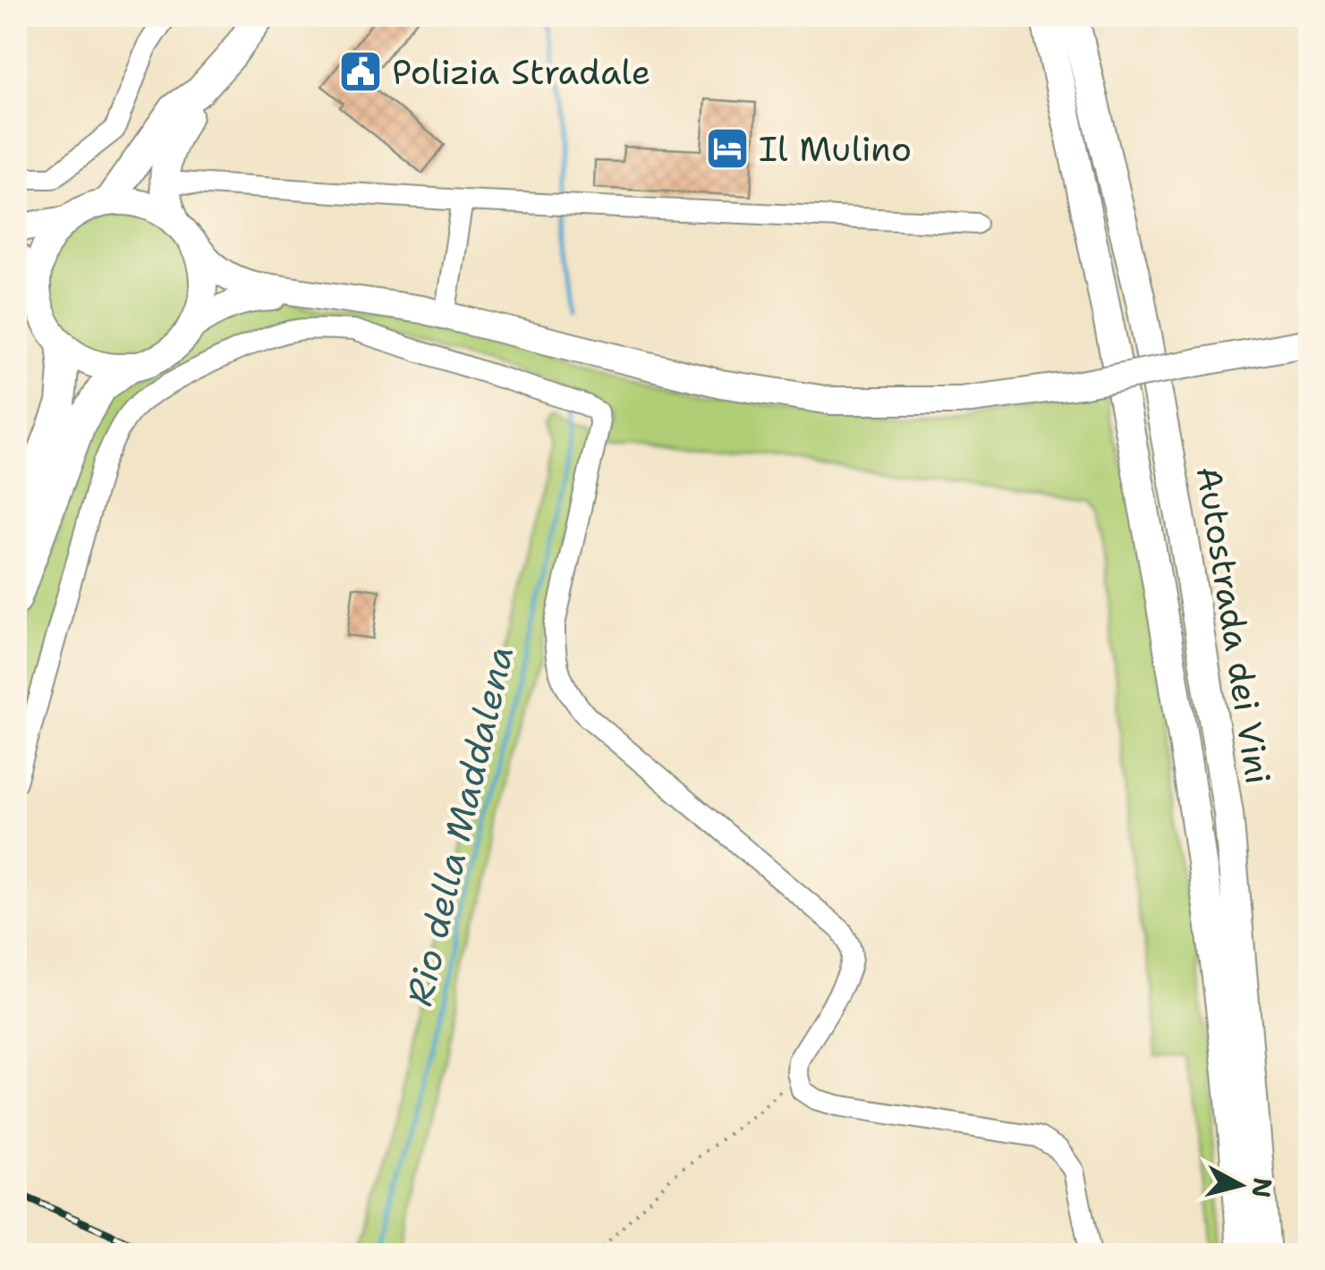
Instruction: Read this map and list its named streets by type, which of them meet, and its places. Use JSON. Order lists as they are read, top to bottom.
{
  "streets": {
    "highway": ["Autostrada dei Vini"]
  },
  "water": ["Rio della Maddalena"],
  "places": {
    "public building": ["Polizia Stradale"],
    "hotel": ["Il Mulino"]
  },
  "north": "right"
}
